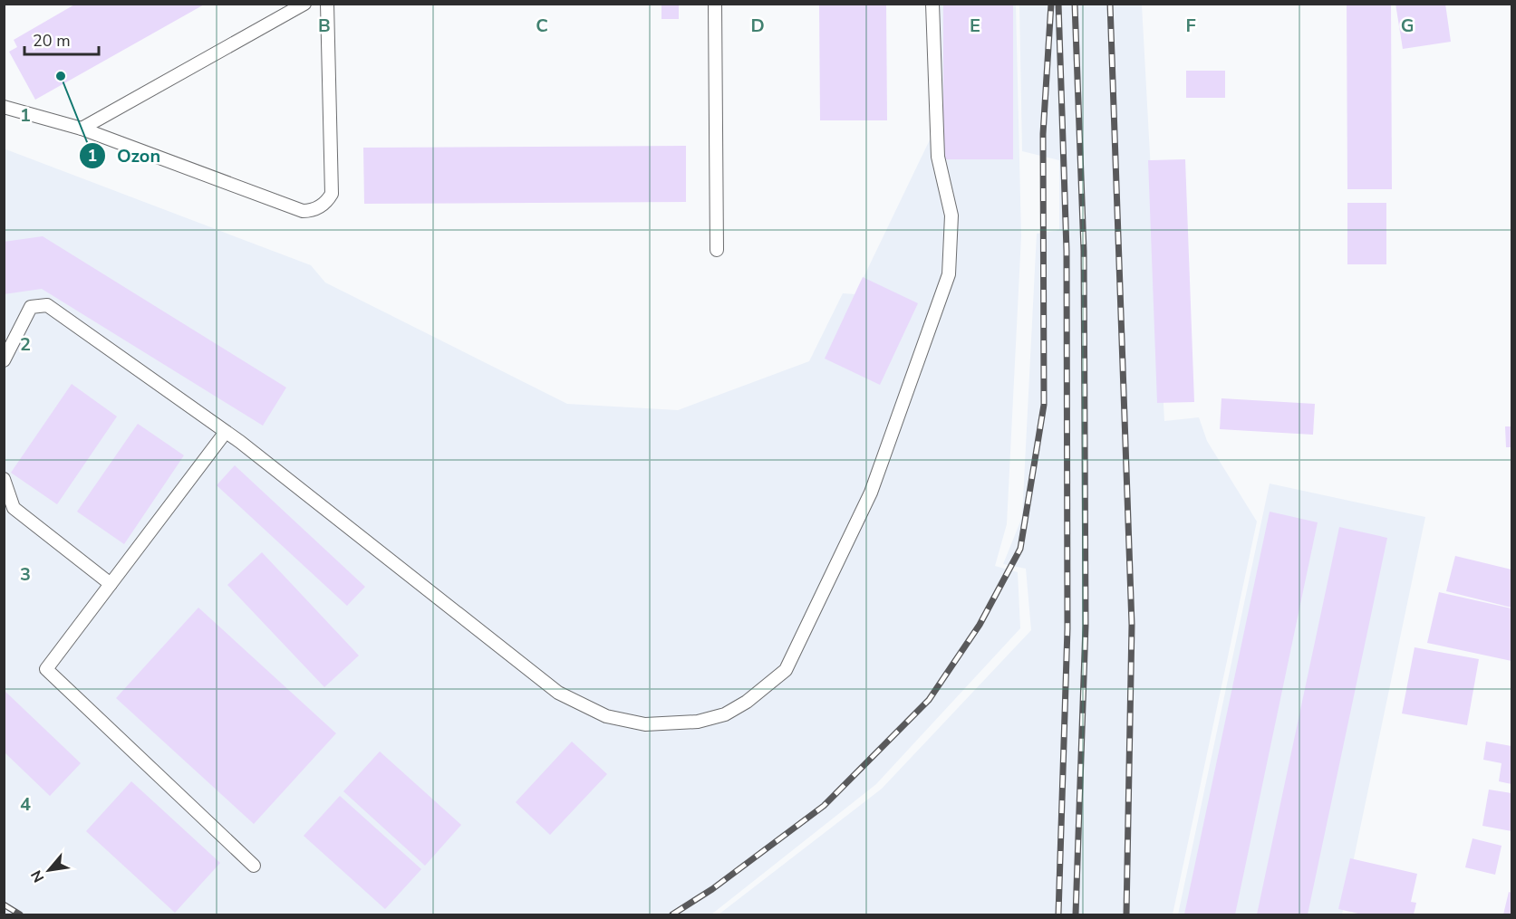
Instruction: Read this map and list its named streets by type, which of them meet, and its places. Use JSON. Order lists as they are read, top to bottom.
{
  "places": ["Ozon"],
  "scale_bar": "20 m",
  "north": "bottom left",
  "grid": {
    "columns": [
      "B",
      "C",
      "D",
      "E",
      "F",
      "G"
    ],
    "rows": [
      "1",
      "2",
      "3",
      "4"
    ]
  }
}
